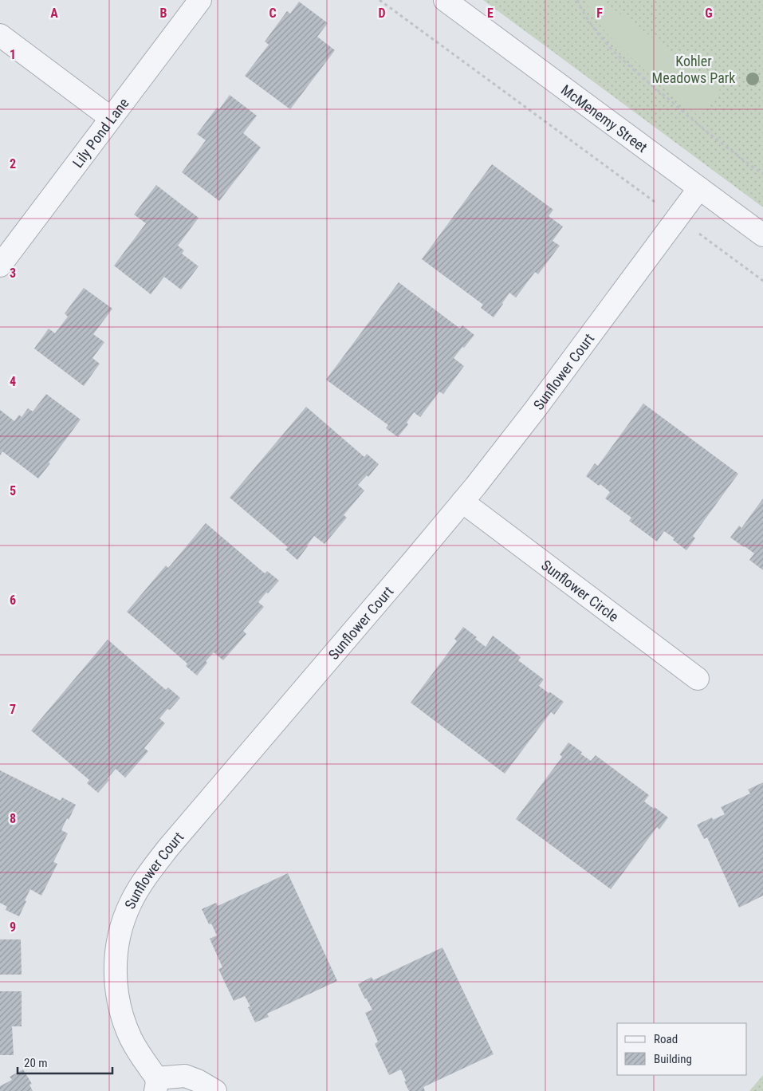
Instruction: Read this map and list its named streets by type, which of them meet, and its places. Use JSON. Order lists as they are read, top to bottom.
{
  "streets": {
    "street": [
      "McMenemy Street",
      "Lily Pond Lane",
      "Sunflower Court",
      "Sunflower Circle"
    ]
  },
  "crossings": [
    ["McMenemy Street", "Sunflower Court"],
    ["Sunflower Court", "Sunflower Circle"]
  ],
  "parks": ["Kohler Meadows Park"],
  "legend": ["Road", "Building"],
  "scale_bar": "20 m",
  "grid": {
    "columns": [
      "A",
      "B",
      "C",
      "D",
      "E",
      "F",
      "G"
    ],
    "rows": [
      "1",
      "2",
      "3",
      "4",
      "5",
      "6",
      "7",
      "8",
      "9"
    ]
  }
}
